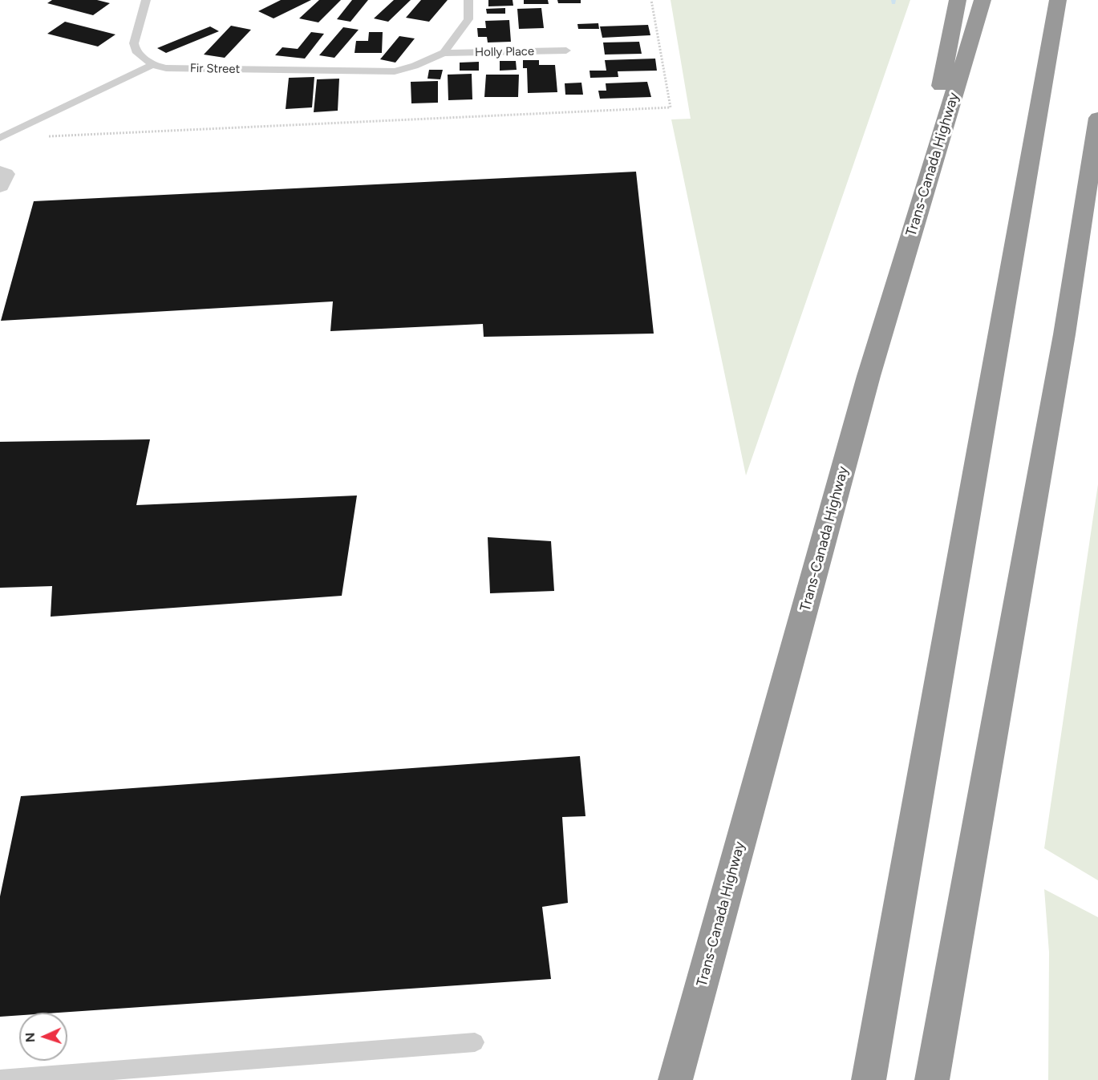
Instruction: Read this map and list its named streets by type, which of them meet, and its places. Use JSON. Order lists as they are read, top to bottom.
{
  "streets": {
    "highway": ["Trans-Canada Highway"],
    "lane": ["Holly Place", "Fir Street"]
  },
  "crossings": [
    ["Holly Place", "Fir Street"]
  ],
  "north": "left"
}
